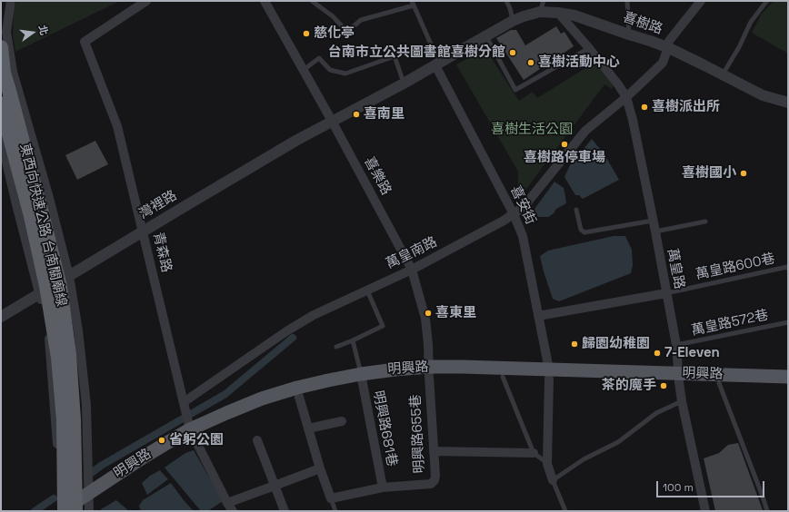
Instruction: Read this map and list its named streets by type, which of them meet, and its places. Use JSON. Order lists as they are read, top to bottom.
{
  "streets": {
    "highway": ["東西向快速公路 台南關廟線"],
    "main road": ["明興路"],
    "street": [
      "喜樹路",
      "喜樂路",
      "灣裡路",
      "喜安街",
      "青森路",
      "萬皇南路",
      "萬皇路",
      "明興路681巷",
      "明興路655巷"
    ],
    "lane": ["萬皇路600巷", "萬皇路572巷"]
  },
  "crossings": [
    ["喜樹路", "喜樂路"],
    ["喜樹路", "灣裡路"],
    ["喜樹路", "喜安街"],
    ["喜樹路", "萬皇路"],
    ["喜樂路", "灣裡路"],
    ["喜樂路", "萬皇南路"],
    ["喜樂路", "明興路"],
    ["喜樂路", "明興路655巷"],
    ["灣裡路", "青森路"],
    ["喜安街", "萬皇南路"],
    ["喜安街", "明興路"],
    ["東西向快速公路 台南關廟線", "明興路"],
    ["青森路", "萬皇南路"],
    ["青森路", "明興路"],
    ["萬皇南路", "萬皇路"],
    ["萬皇路600巷", "萬皇路"],
    ["萬皇路", "萬皇路572巷"],
    ["萬皇路", "明興路"],
    ["明興路", "明興路681巷"],
    ["明興路", "明興路655巷"],
    ["明興路681巷", "明興路655巷"]
  ],
  "parks": ["喜樹生活公園"],
  "places": [
    "慈化亭",
    "台南市立公共圖書館喜樹分館",
    "喜樹活動中心",
    "喜樹派出所",
    "喜南里",
    "喜樹路停車場",
    "喜樹國小",
    "喜東里",
    "歸園幼稚園",
    "7-Eleven",
    "茶的魔手",
    "省躬公園"
  ],
  "scale_bar": "100 m",
  "north": "right"
}
